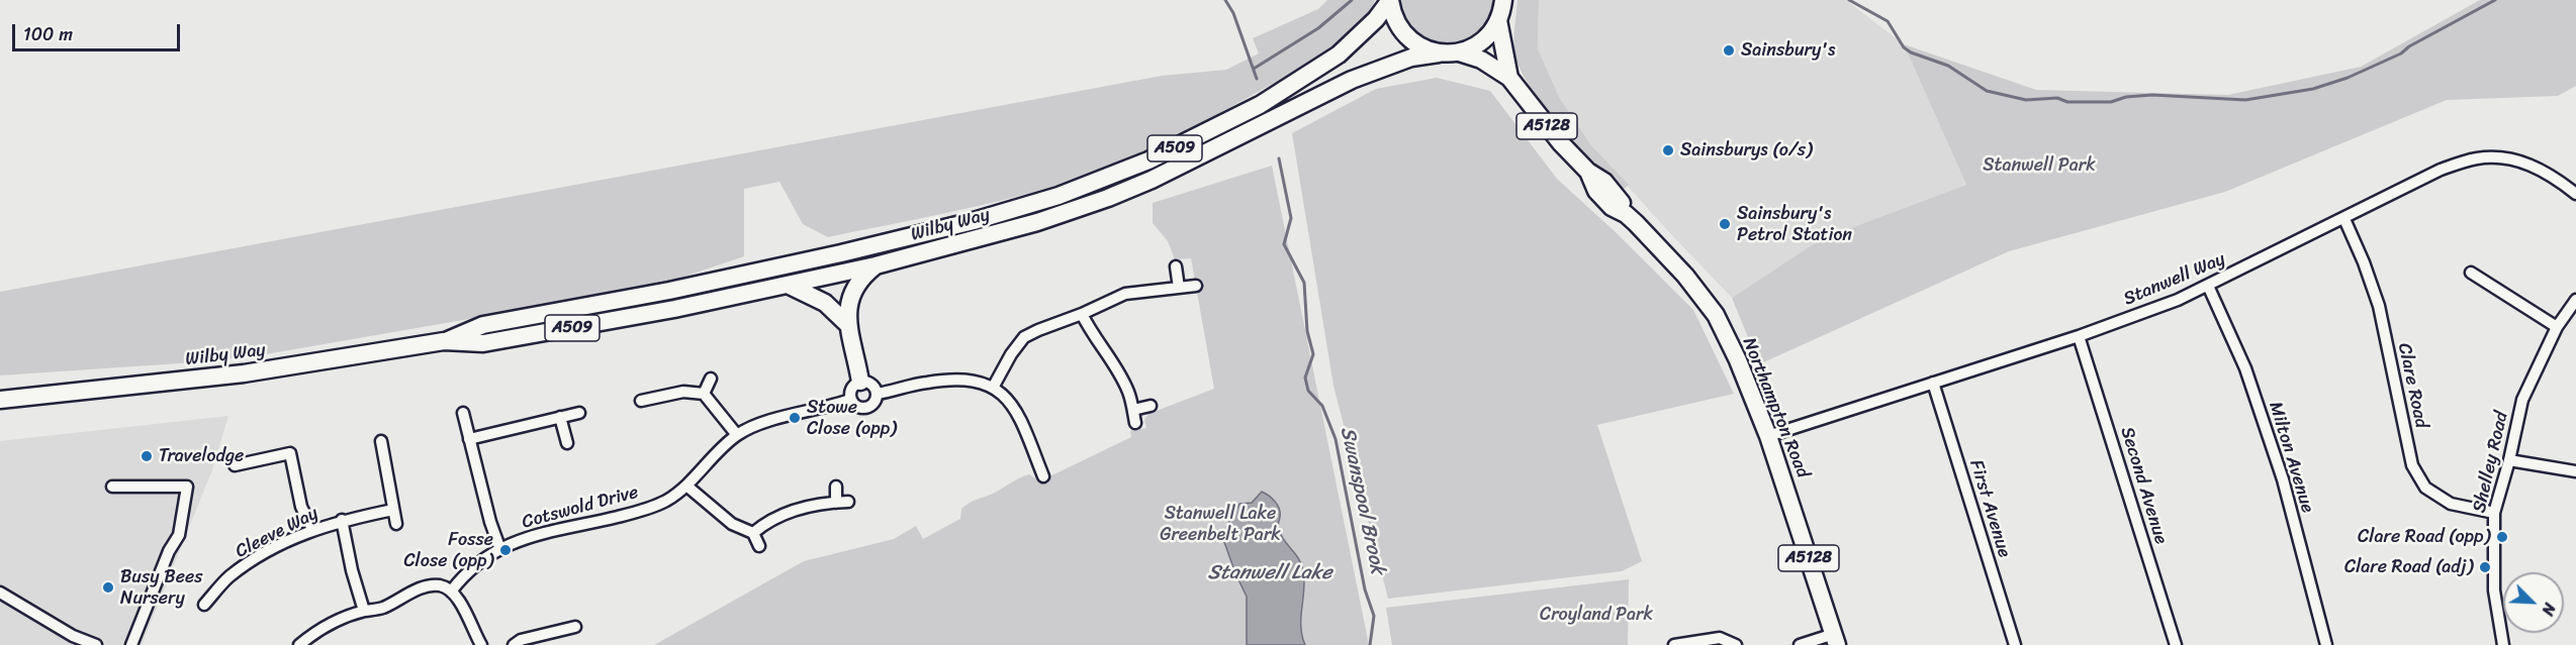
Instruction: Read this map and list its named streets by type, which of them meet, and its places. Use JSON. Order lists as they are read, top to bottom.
{
  "streets": {
    "main road": [
      "A5128",
      "A509",
      "Wilby Way",
      "Northampton Road"
    ],
    "street": [
      "Stanwell Way",
      "Clare Road",
      "Milton Avenue",
      "Shelley Road",
      "Second Avenue",
      "Cotswold Drive",
      "First Avenue",
      "Cleeve Way"
    ]
  },
  "crossings": [
    ["Wilby Way", "Northampton Road"],
    ["Stanwell Way", "Clare Road"],
    ["Stanwell Way", "Northampton Road"],
    ["Stanwell Way", "Milton Avenue"],
    ["Stanwell Way", "Second Avenue"],
    ["Stanwell Way", "First Avenue"],
    ["Clare Road", "Shelley Road"]
  ],
  "water": ["Swanspool Brook", "Stanwell Lake"],
  "parks": ["Stanwell Park", "Stanwell Lake Greenbelt Park", "Croyland Park"],
  "places": [
    "Sainsbury's",
    "Sainsburys (o/s)",
    "Sainsbury's Petrol Station",
    "Stowe Close (opp)",
    "Travelodge",
    "Clare Road (opp)",
    "Fosse Close (opp)",
    "Clare Road (adj)",
    "Busy Bees Nursery"
  ],
  "scale_bar": "100 m",
  "north": "bottom right"
}
